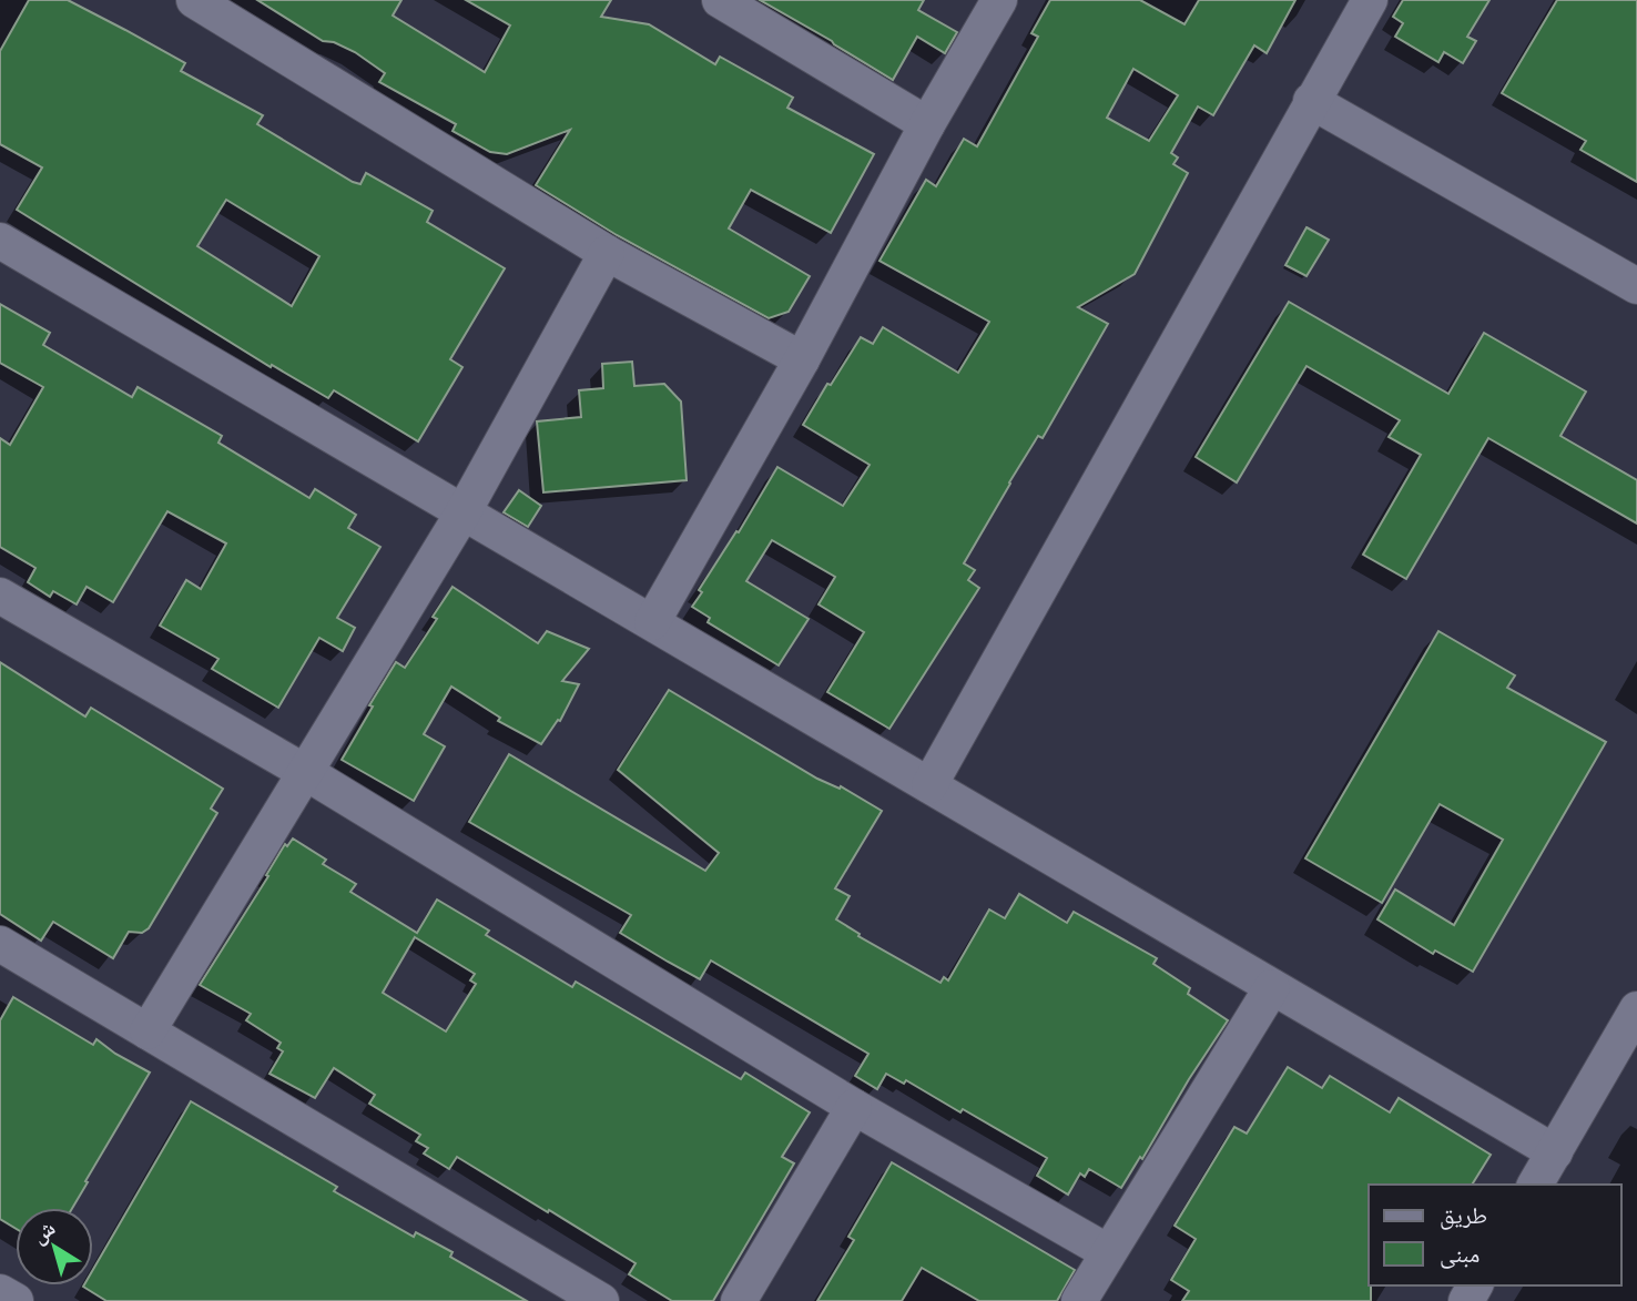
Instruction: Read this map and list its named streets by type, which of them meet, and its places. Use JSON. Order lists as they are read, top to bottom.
{
  "legend": ["طريق", "مبنى"],
  "north": "top left"
}
